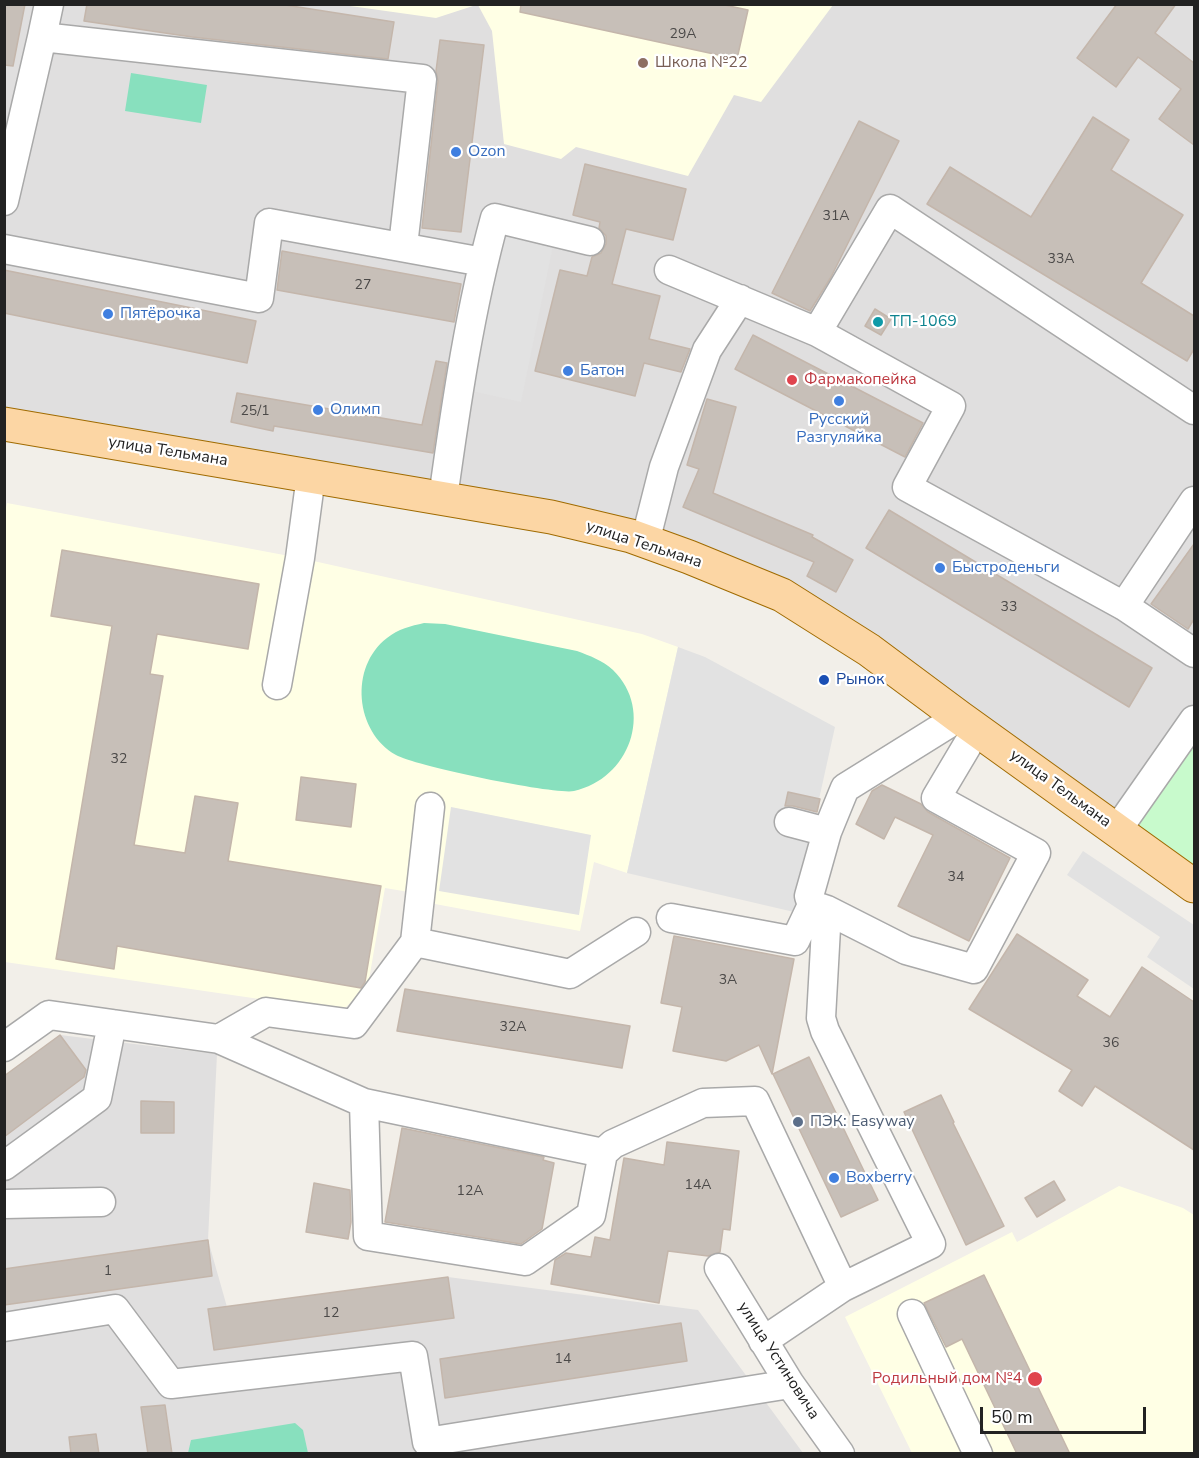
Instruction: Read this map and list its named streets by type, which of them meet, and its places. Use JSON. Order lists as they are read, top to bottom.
{
  "streets": {
    "main road": ["улица Тельмана"],
    "street": ["улица Устиновича"]
  },
  "places": [
    "Школа №22",
    "Ozon",
    "Пятёрочка",
    "ТП-1069",
    "Батон",
    "Фармакопейка",
    "Русский Разгуляйка",
    "Олимп",
    "Быстроденьги",
    "Рынок",
    "ПЭК: Easyway",
    "Boxberry",
    "Родильный дом №4"
  ],
  "house_numbers": [
    "29А",
    "31А",
    "33А",
    "27",
    "25/1",
    "33",
    "32",
    "34",
    "3А",
    "32А",
    "36",
    "14А",
    "12А",
    "1",
    "12",
    "14"
  ],
  "scale_bar": "50 m"
}
